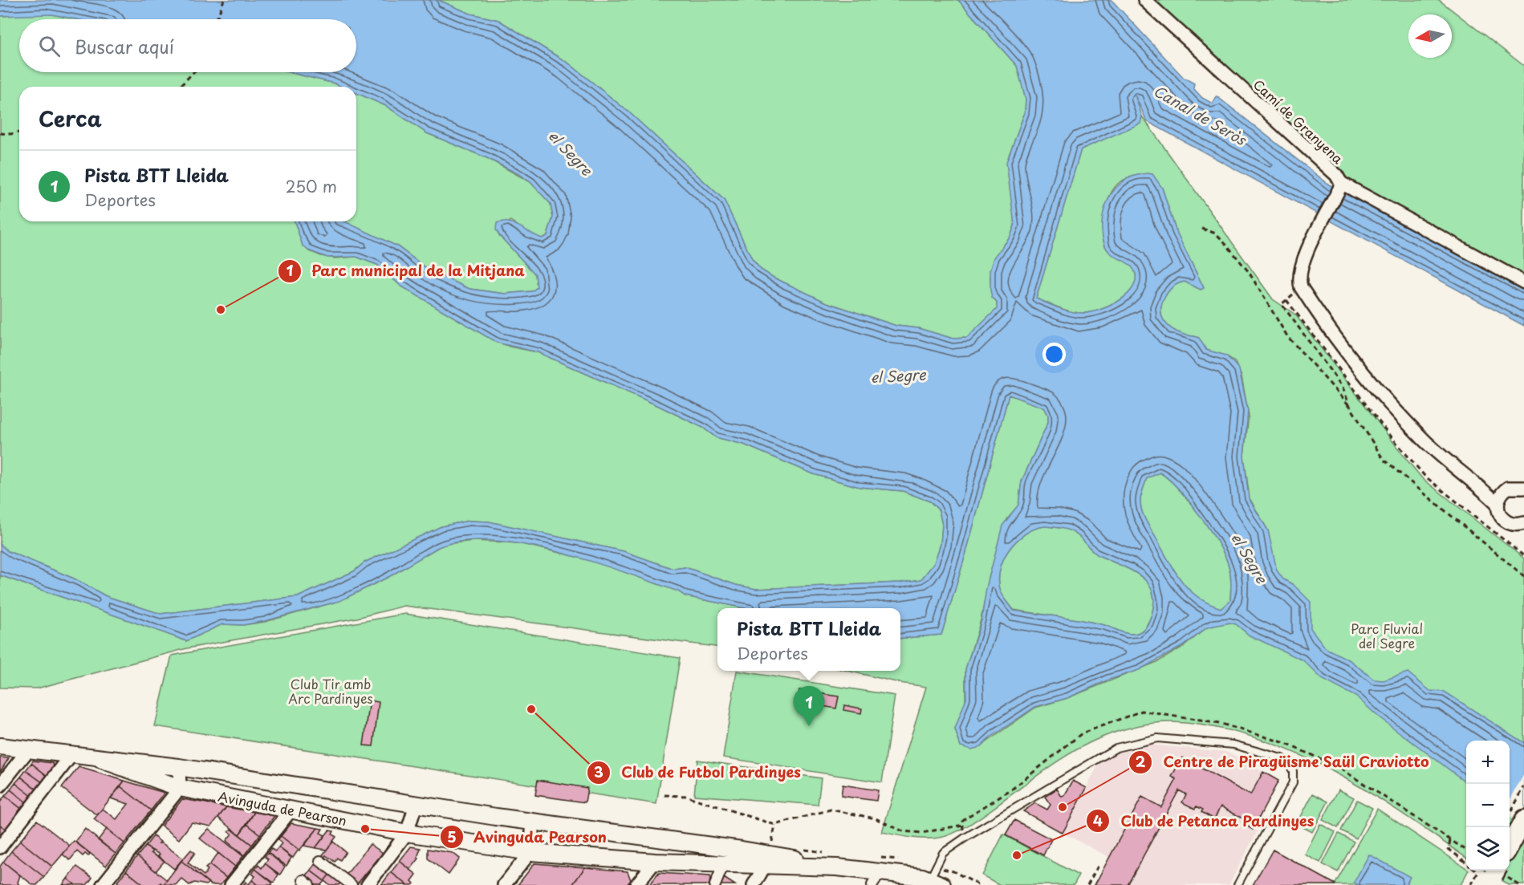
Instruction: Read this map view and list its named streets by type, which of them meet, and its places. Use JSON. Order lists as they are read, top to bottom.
{
  "streets": {
    "street": ["Camí de Granyena", "Avinguda de Pearson"]
  },
  "water": ["Canal de Seròs", "el Segre"],
  "parks": ["Parc Fluvial del Segre", "Club Tir amb Arc Pardinyes"],
  "places": [
    "Parc municipal de la Mitjana",
    "Club de Futbol Pardinyes",
    "Centre de Piragüisme Saül Craviotto",
    "Avinguda Pearson",
    "Club de Petanca Pardinyes"
  ],
  "north": "left",
  "page": {
    "search": "Buscar aquí",
    "heading": "Cerca",
    "list": [
      {
        "mark": "1",
        "name": "Pista BTT Lleida",
        "note": "Deportes",
        "value": "250 m"
      }
    ],
    "popup": ["Pista BTT Lleida", "Deportes"],
    "pins": "1",
    "map_buttons": ["+", "−"]
  }
}
